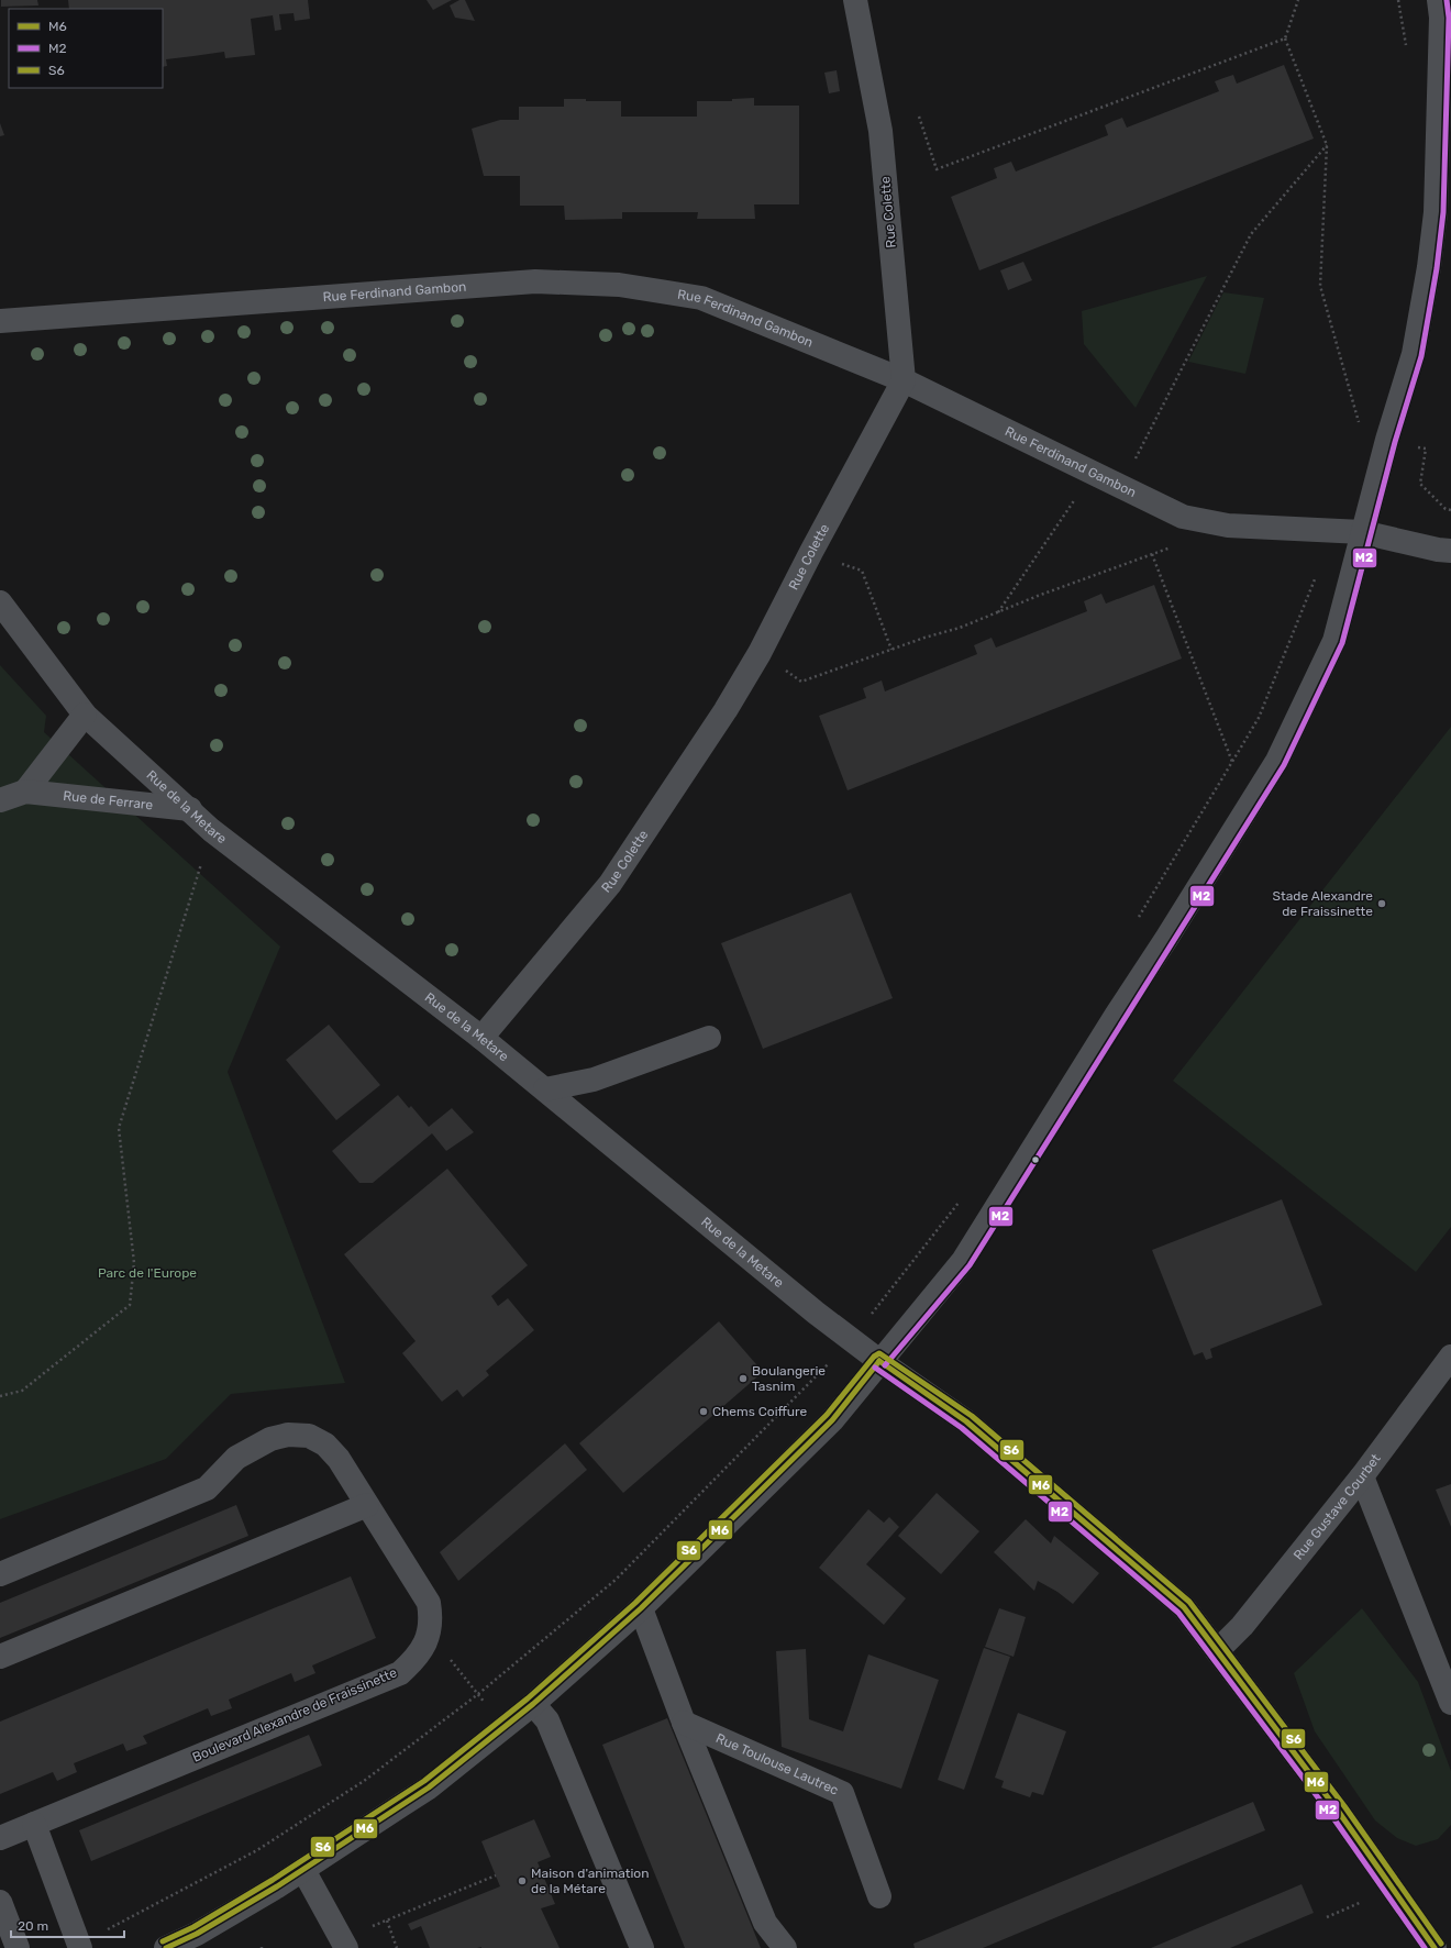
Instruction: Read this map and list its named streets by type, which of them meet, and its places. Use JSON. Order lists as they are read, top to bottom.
{
  "streets": {
    "street": [
      "Rue Colette",
      "Rue Ferdinand Gambon",
      "Rue de Ferrare",
      "Rue de la Metare",
      "Rue Gustave Courbet",
      "Boulevard Alexandre de Fraissinette",
      "Rue Toulouse Lautrec"
    ]
  },
  "crossings": [
    ["Rue Colette", "Rue Ferdinand Gambon"],
    ["Rue Colette", "Rue de la Metare"],
    ["Rue de Ferrare", "Rue de la Metare"],
    ["Rue de la Metare", "Rue Gustave Courbet"]
  ],
  "parks": ["Parc de l'Europe"],
  "places": [
    "Stade Alexandre de Fraissinette",
    "Boulangerie Tasnim",
    "Chems Coiffure",
    "Maison d'animation de la Métare"
  ],
  "lines": ["transit line M2", "transit line S6", "transit line M6"],
  "legend": ["M6", "M2", "S6"],
  "scale_bar": "20 m"
}
